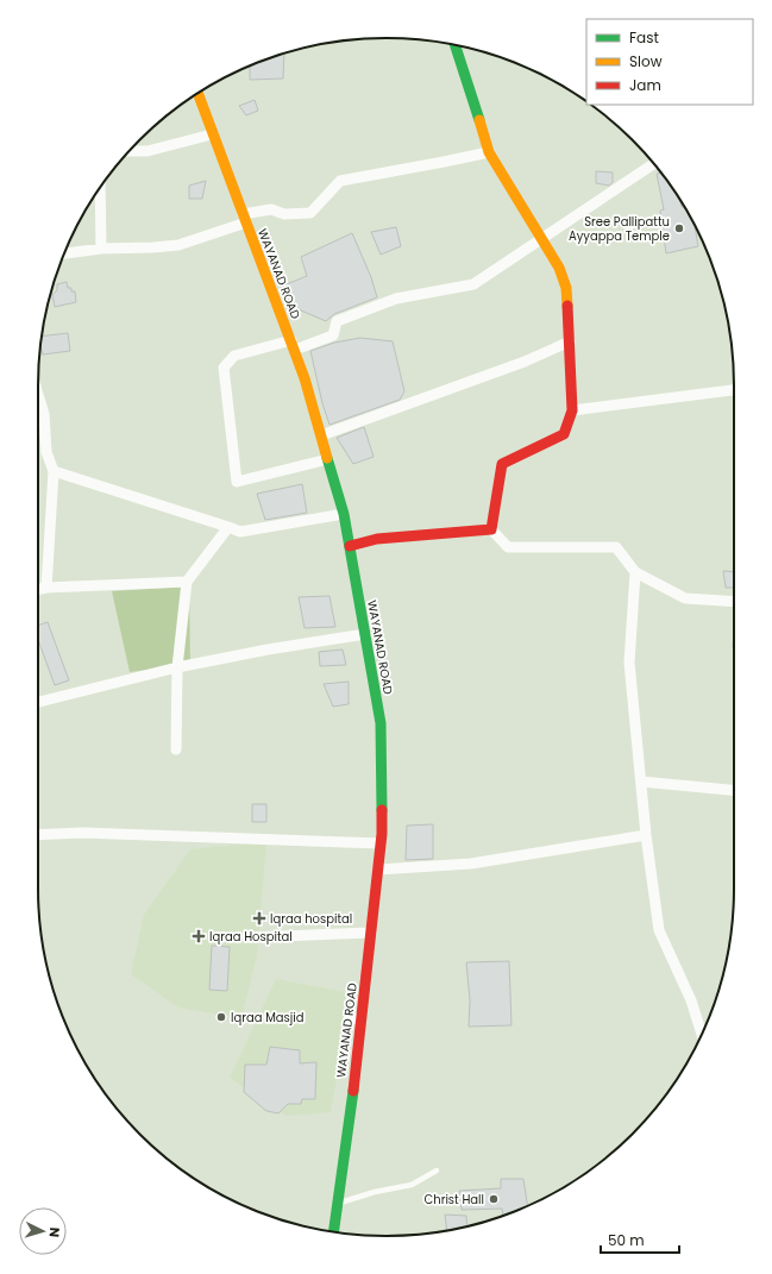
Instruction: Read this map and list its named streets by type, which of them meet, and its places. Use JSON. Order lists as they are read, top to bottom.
{
  "streets": {
    "main road": ["WAYANAD ROAD"]
  },
  "places": {
    "other": ["Sree Pallipattu Ayyappa Temple", "Iqraa Masjid", "Christ Hall"],
    "health": ["Iqraa hospital", "Iqraa Hospital"]
  },
  "legend": ["Fast", "Slow", "Jam"],
  "scale_bar": "50 m",
  "north": "right"
}
